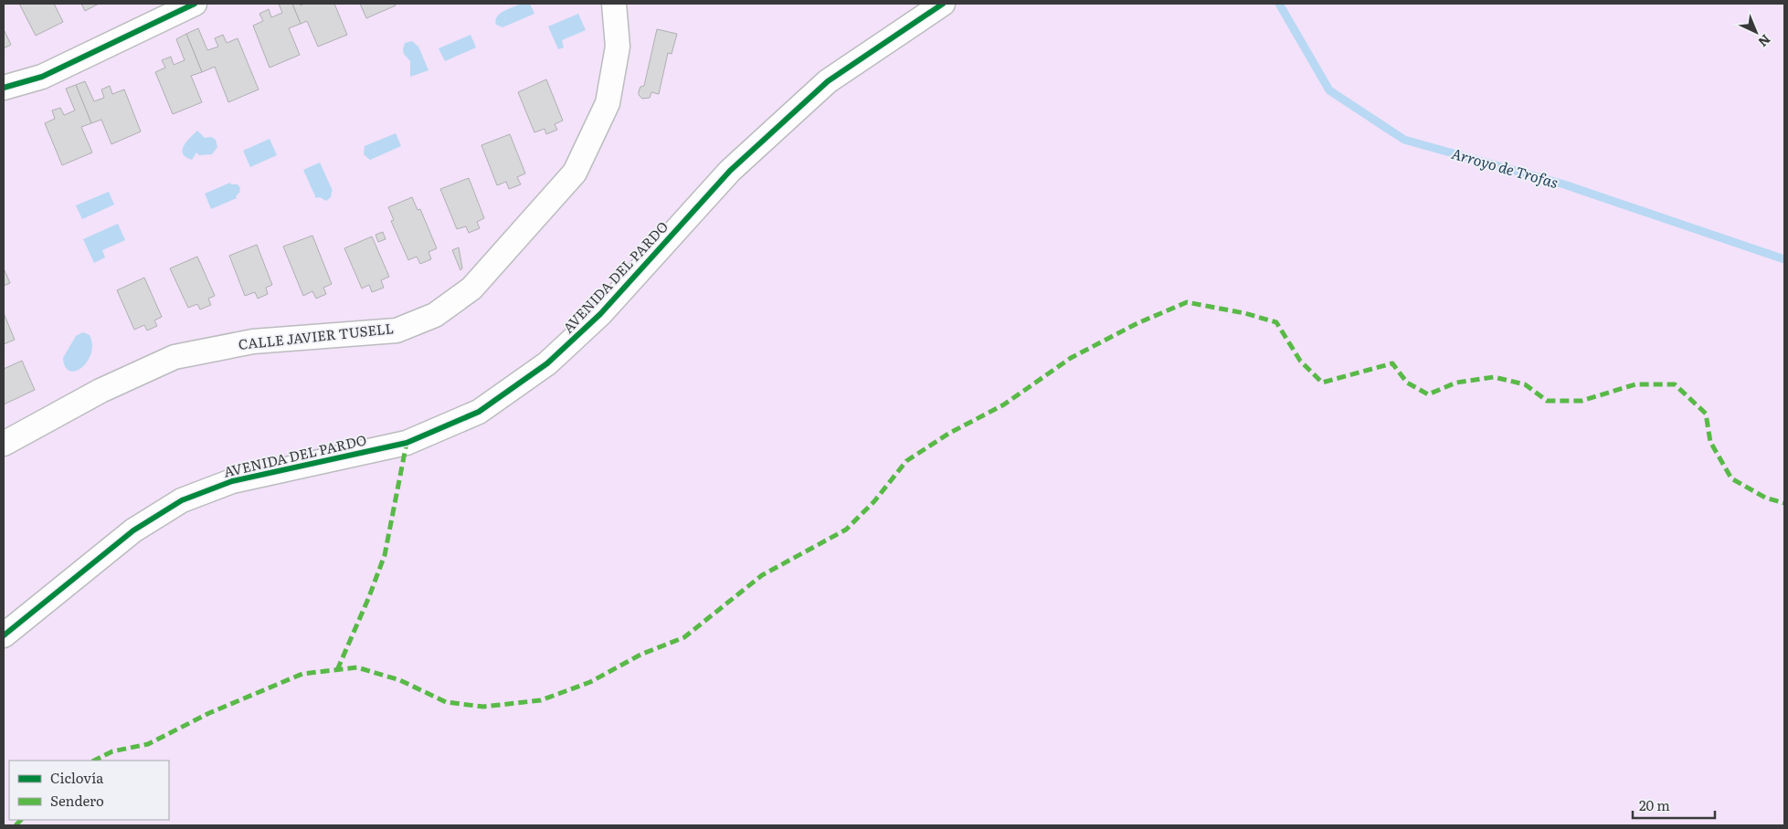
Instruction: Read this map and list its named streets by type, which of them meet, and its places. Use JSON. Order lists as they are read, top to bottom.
{
  "streets": {
    "street": ["AVENIDA DEL PARDO", "CALLE JAVIER TUSELL"]
  },
  "water": ["Arroyo de Trofas"],
  "legend": ["Ciclovía", "Sendero"],
  "scale_bar": "20 m",
  "north": "bottom right"
}
